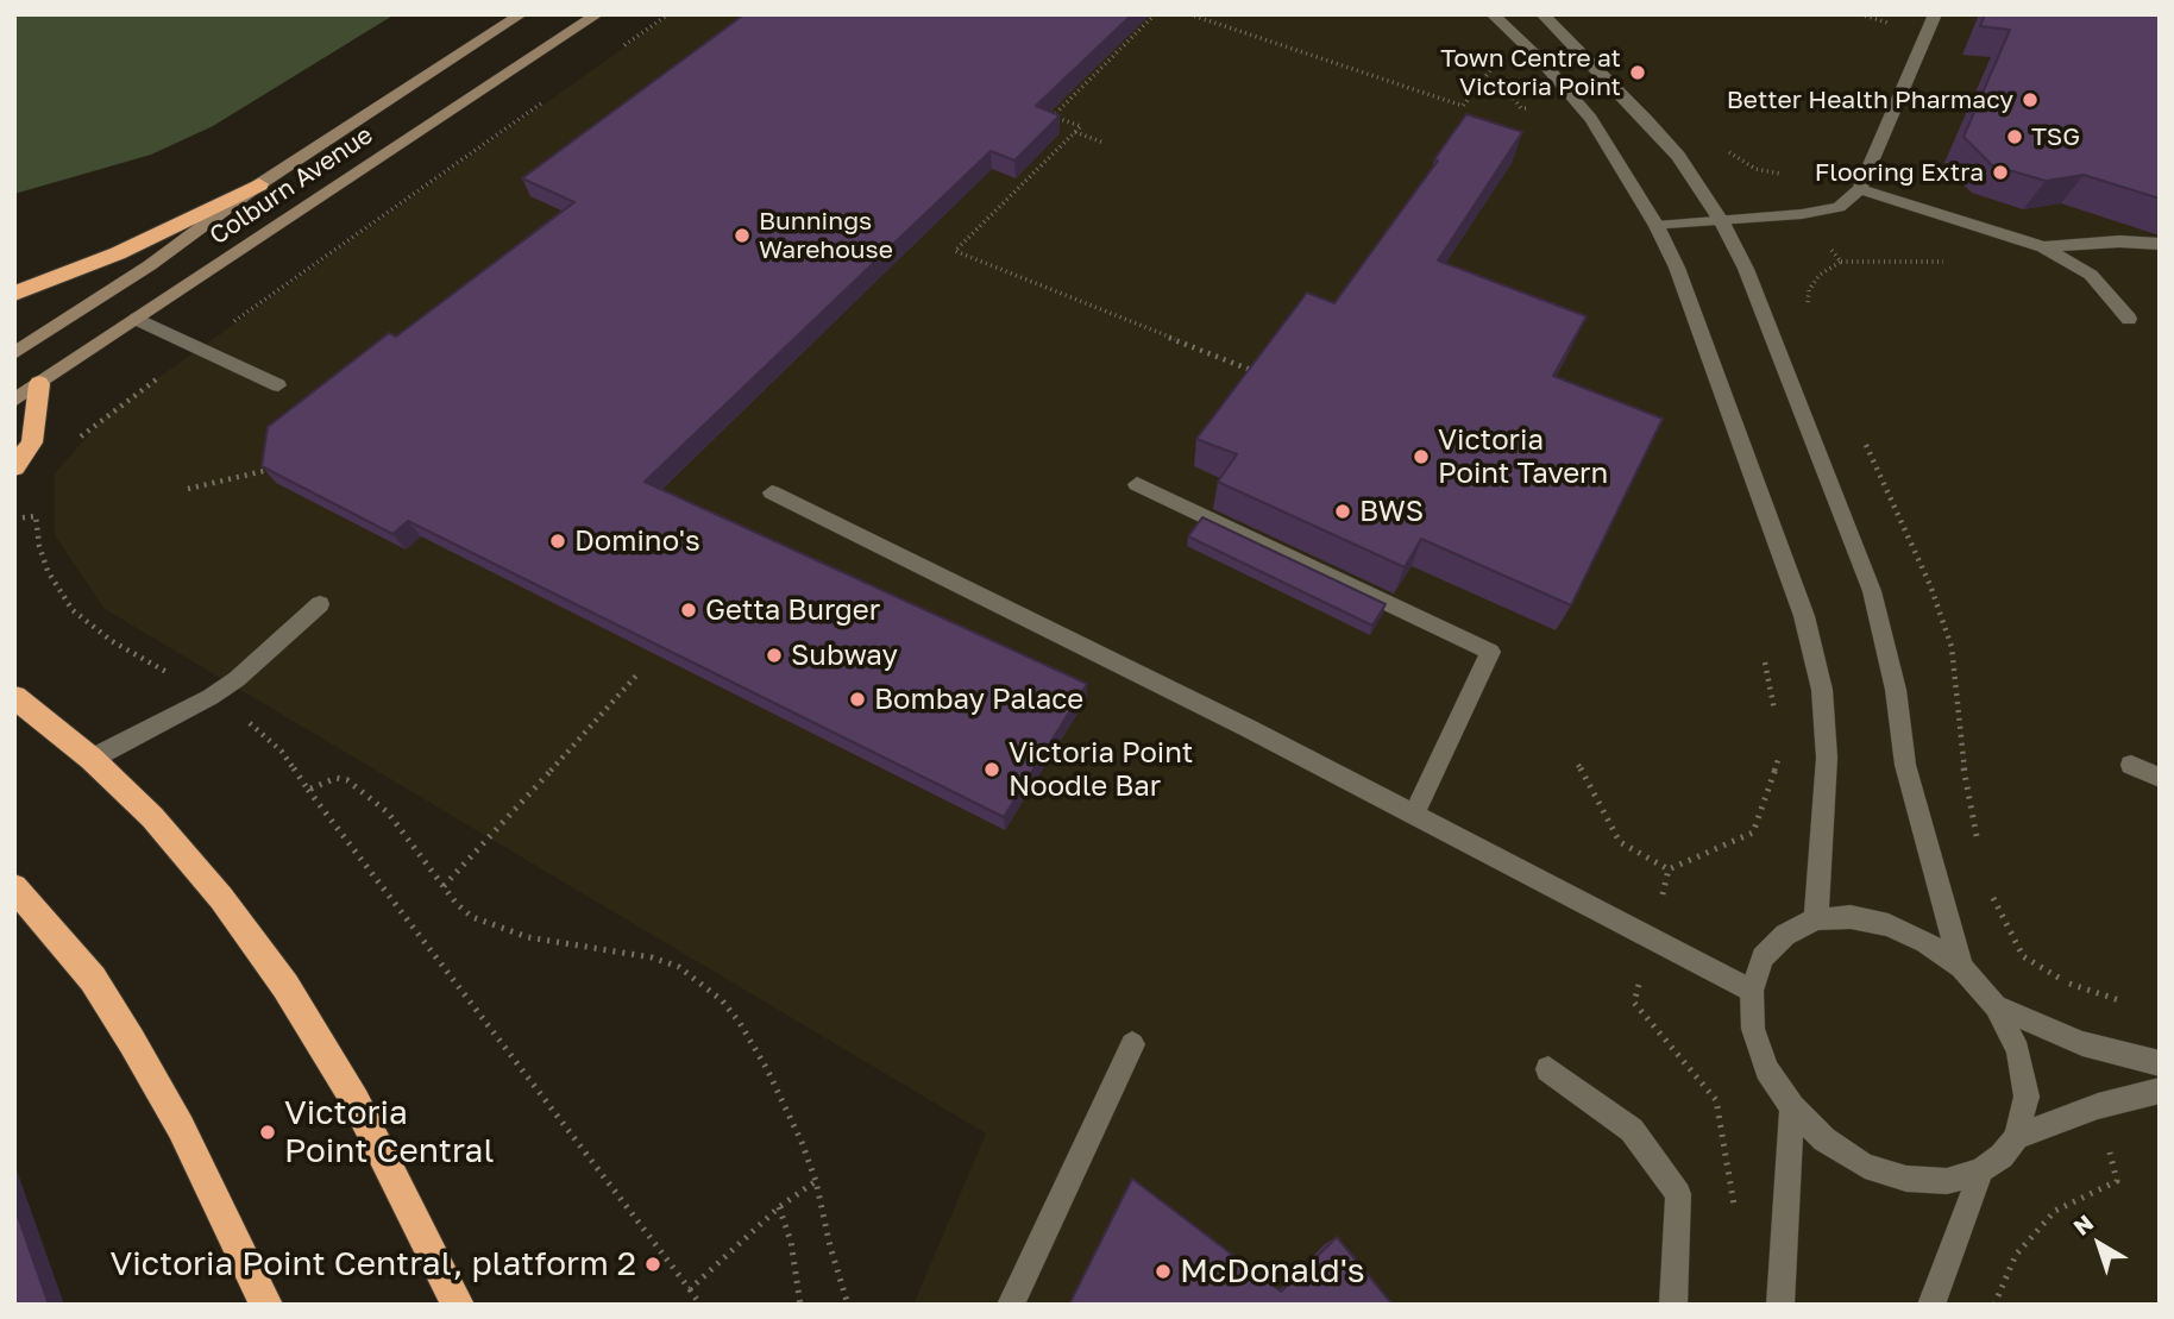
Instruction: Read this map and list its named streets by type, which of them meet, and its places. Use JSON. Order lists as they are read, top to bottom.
{
  "streets": {
    "main road": ["Colburn Avenue"]
  },
  "places": [
    "Town Centre at Victoria Point",
    "Better Health Pharmacy",
    "TSG",
    "Flooring Extra",
    "Bunnings Warehouse",
    "Victoria Point Tavern",
    "BWS",
    "Domino's",
    "Getta Burger",
    "Subway",
    "Bombay Palace",
    "Victoria Point Noodle Bar",
    "Victoria Point Central",
    "Victoria Point Central, platform 2",
    "McDonald's"
  ],
  "north": "top left"
}
